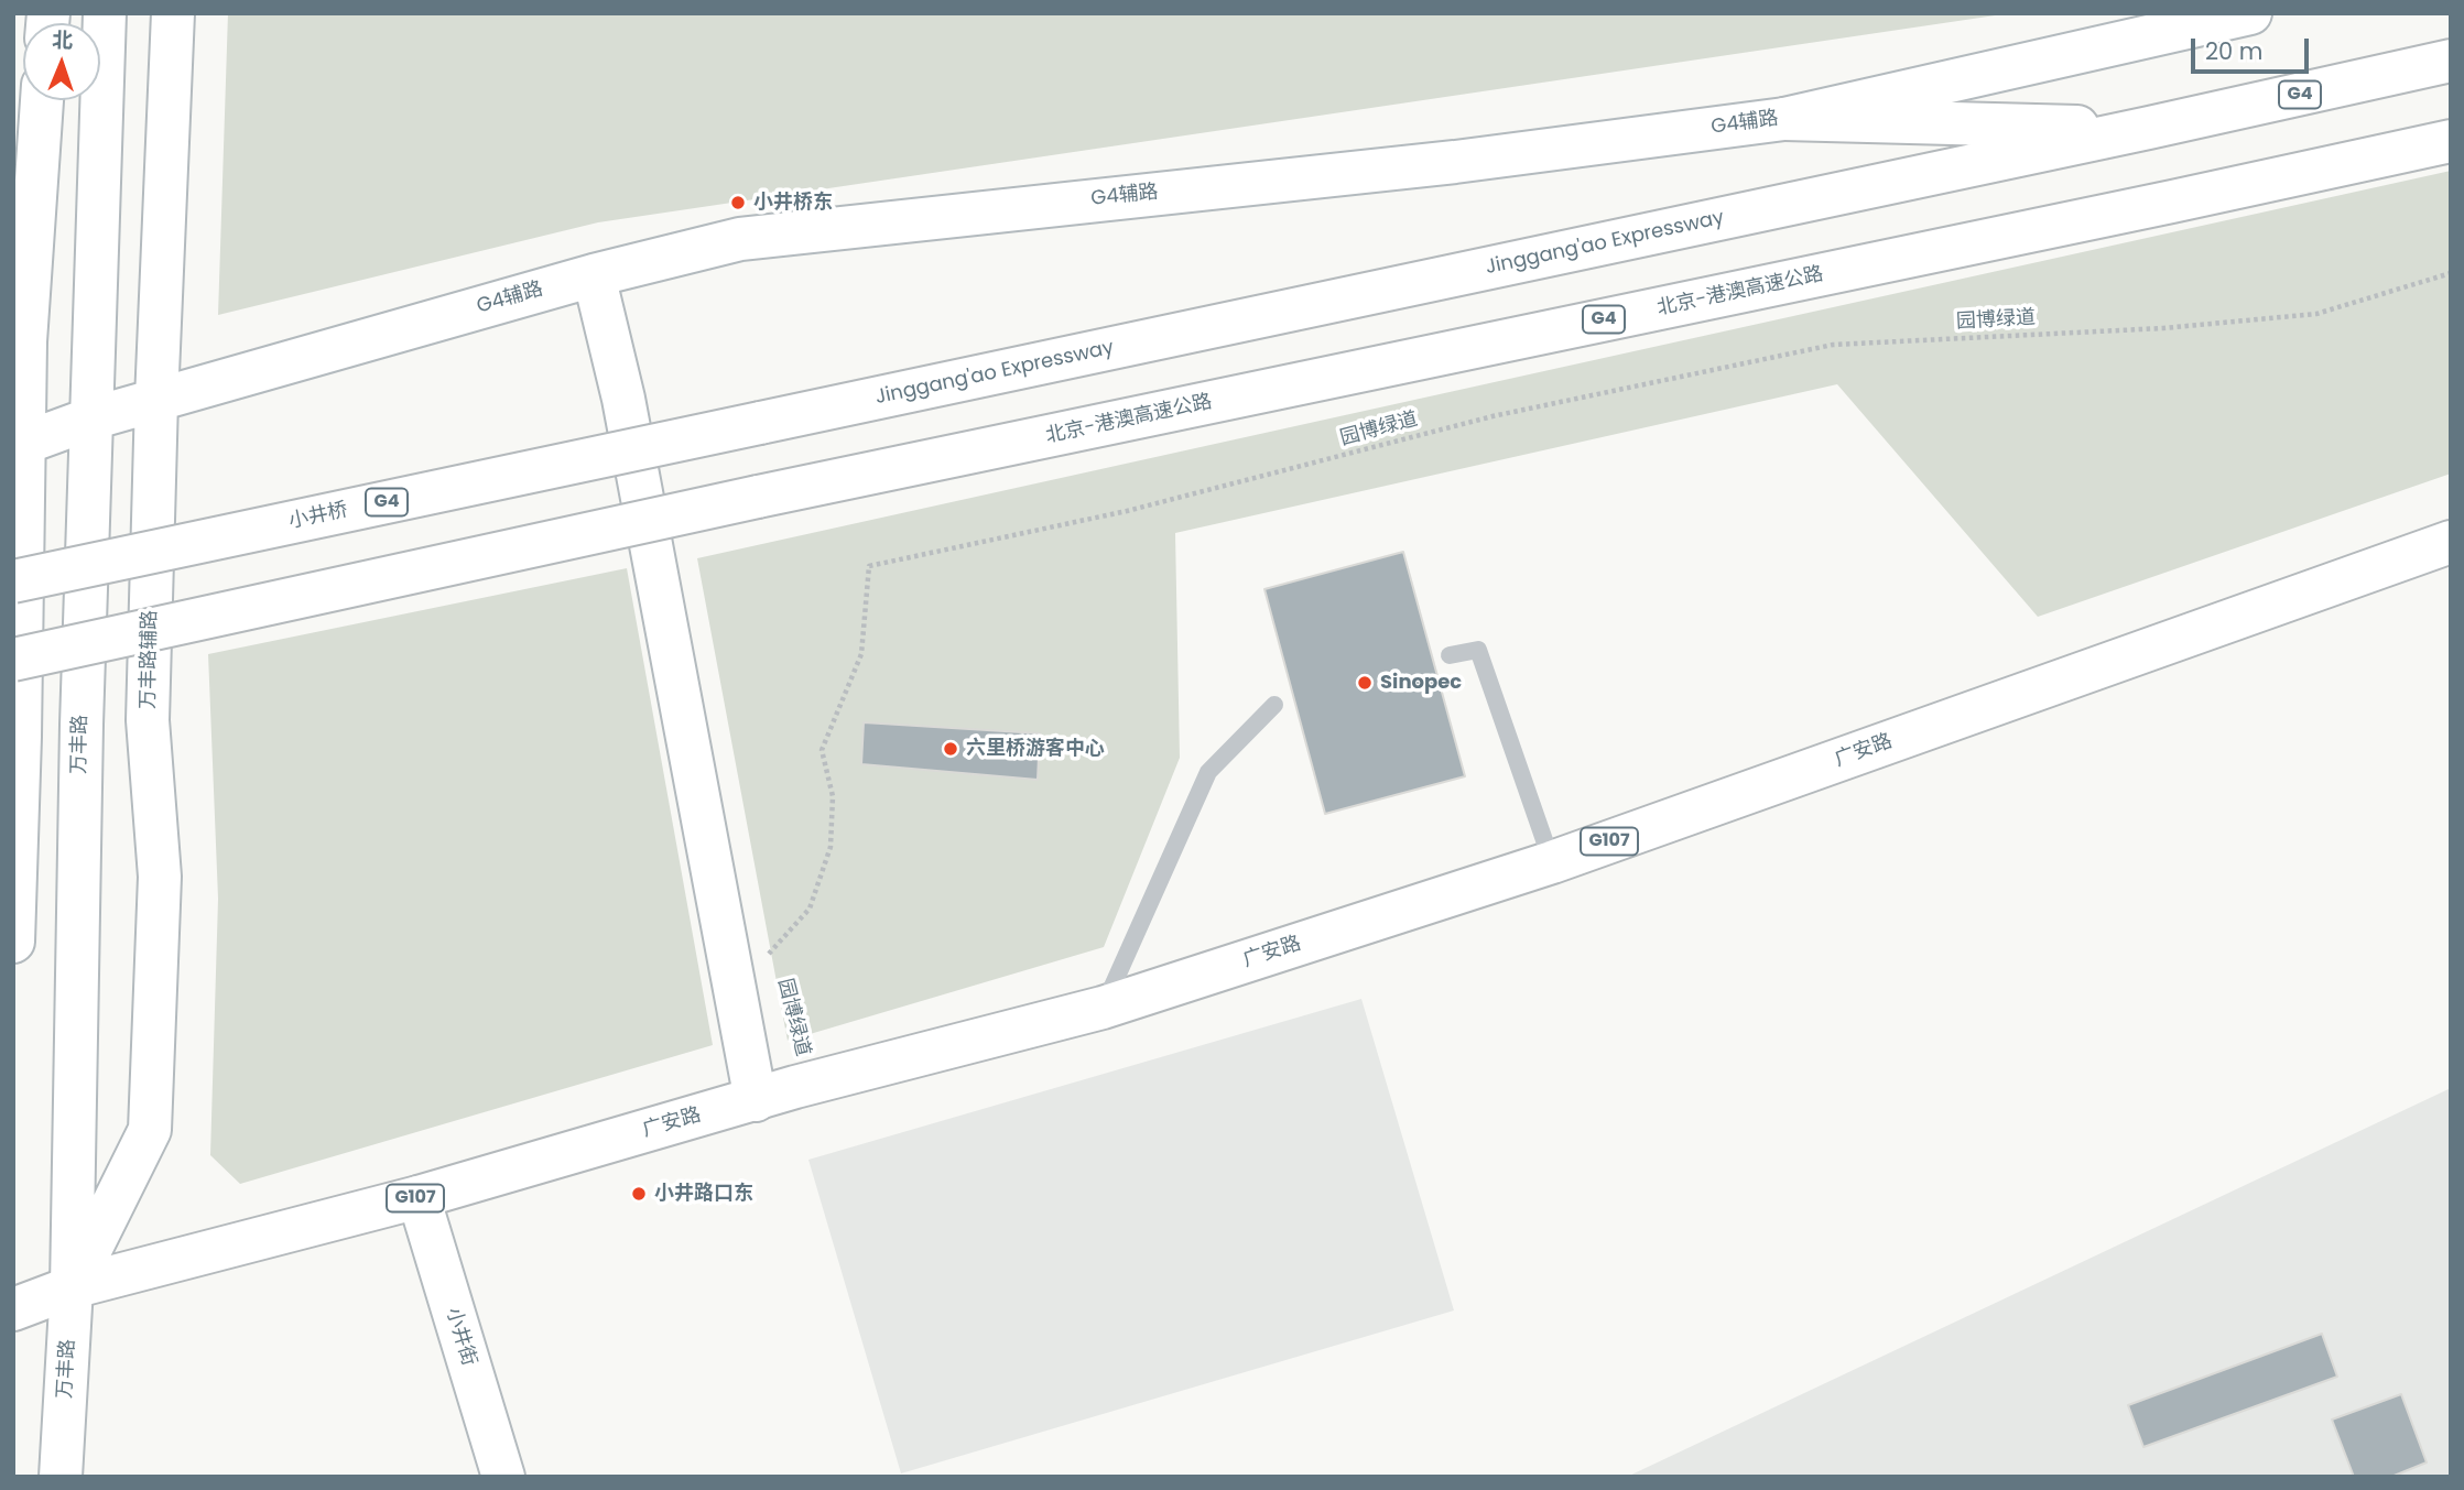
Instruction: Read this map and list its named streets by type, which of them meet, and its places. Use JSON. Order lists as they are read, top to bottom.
{
  "streets": {
    "main road": [
      "G4",
      "G4辅路",
      "Jinggang'ao Expressway",
      "北京-港澳高速公路",
      "小井桥",
      "万丰路辅路",
      "万丰路",
      "广安路",
      "G107",
      "小井街"
    ],
    "path": ["园博绿道"]
  },
  "crossings": [
    ["G4辅路", "万丰路辅路"],
    ["G4辅路", "万丰路"],
    ["Jinggang'ao Expressway", "小井桥"],
    ["万丰路辅路", "万丰路"],
    ["万丰路辅路", "广安路"],
    ["万丰路辅路", "G107"],
    ["万丰路", "广安路"],
    ["万丰路", "G107"],
    ["广安路", "G107"],
    ["广安路", "小井街"]
  ],
  "places": [
    "小井桥东",
    "Sinopec",
    "六里桥游客中心",
    "小井路口东"
  ],
  "scale_bar": "20 m",
  "north": "top"
}
